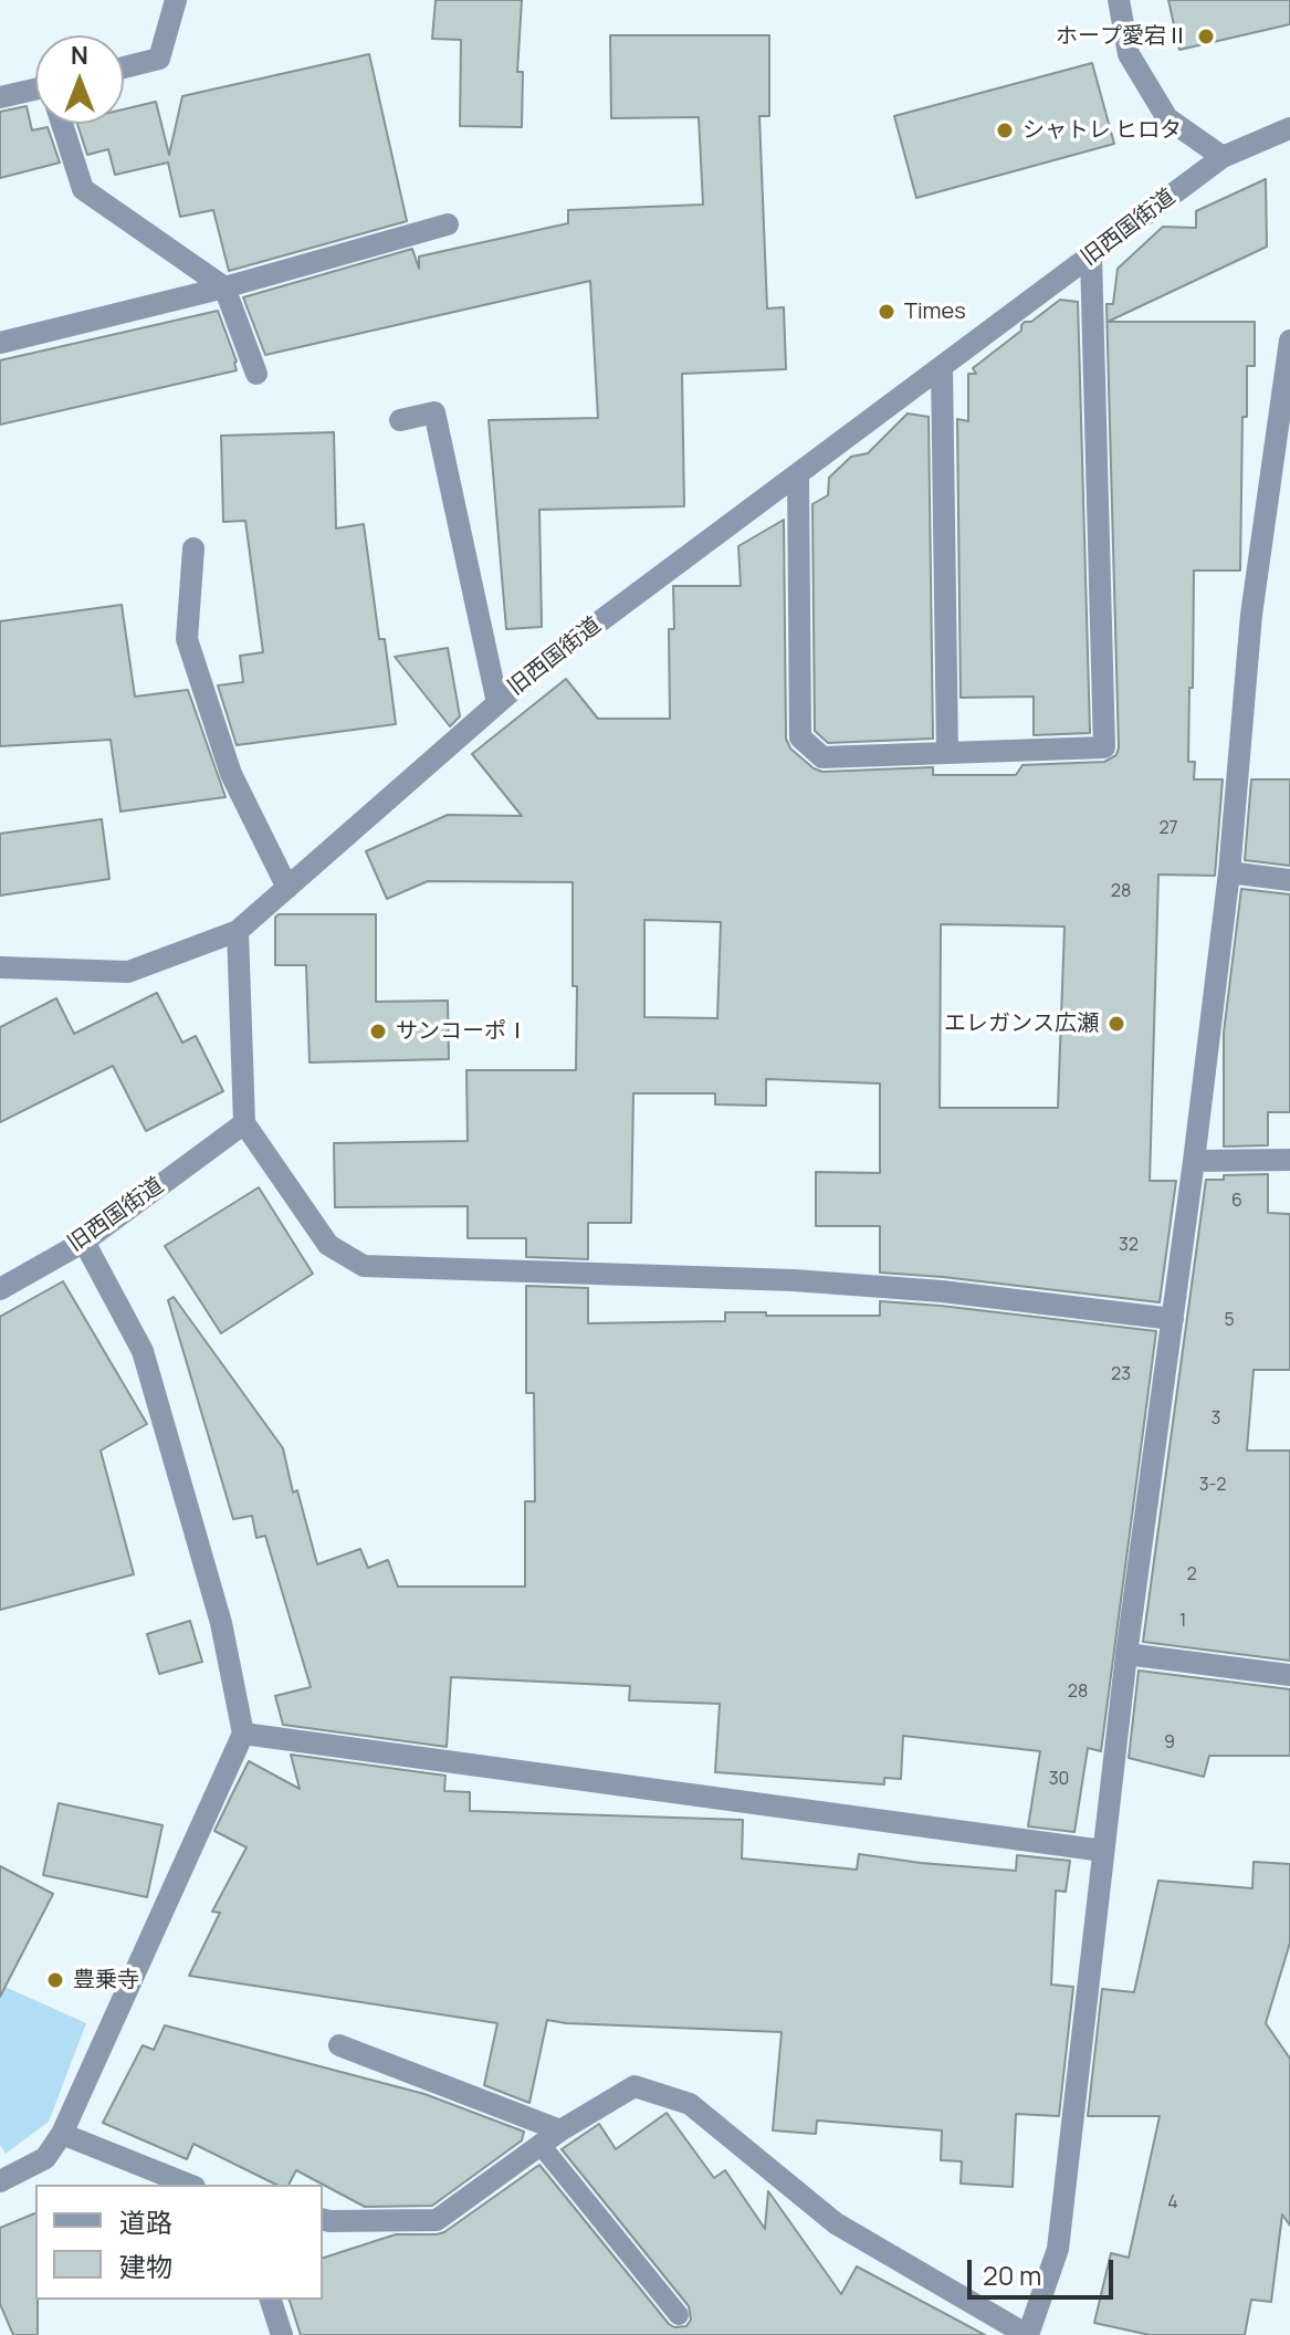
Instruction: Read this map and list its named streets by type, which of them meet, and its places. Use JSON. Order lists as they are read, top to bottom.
{
  "streets": {
    "street": ["旧西国街道"]
  },
  "places": [
    "ホープ愛宕Ⅱ",
    "シャトレ ヒロタ",
    "Times",
    "エレガンス広瀬",
    "サンコーポⅠ",
    "豊乗寺"
  ],
  "house_numbers": [
    "27",
    "28",
    "6",
    "32",
    "5",
    "23",
    "3",
    "3-2",
    "2",
    "1",
    "28",
    "9",
    "30",
    "4"
  ],
  "legend": ["道路", "建物"],
  "scale_bar": "20 m",
  "north": "top"
}
